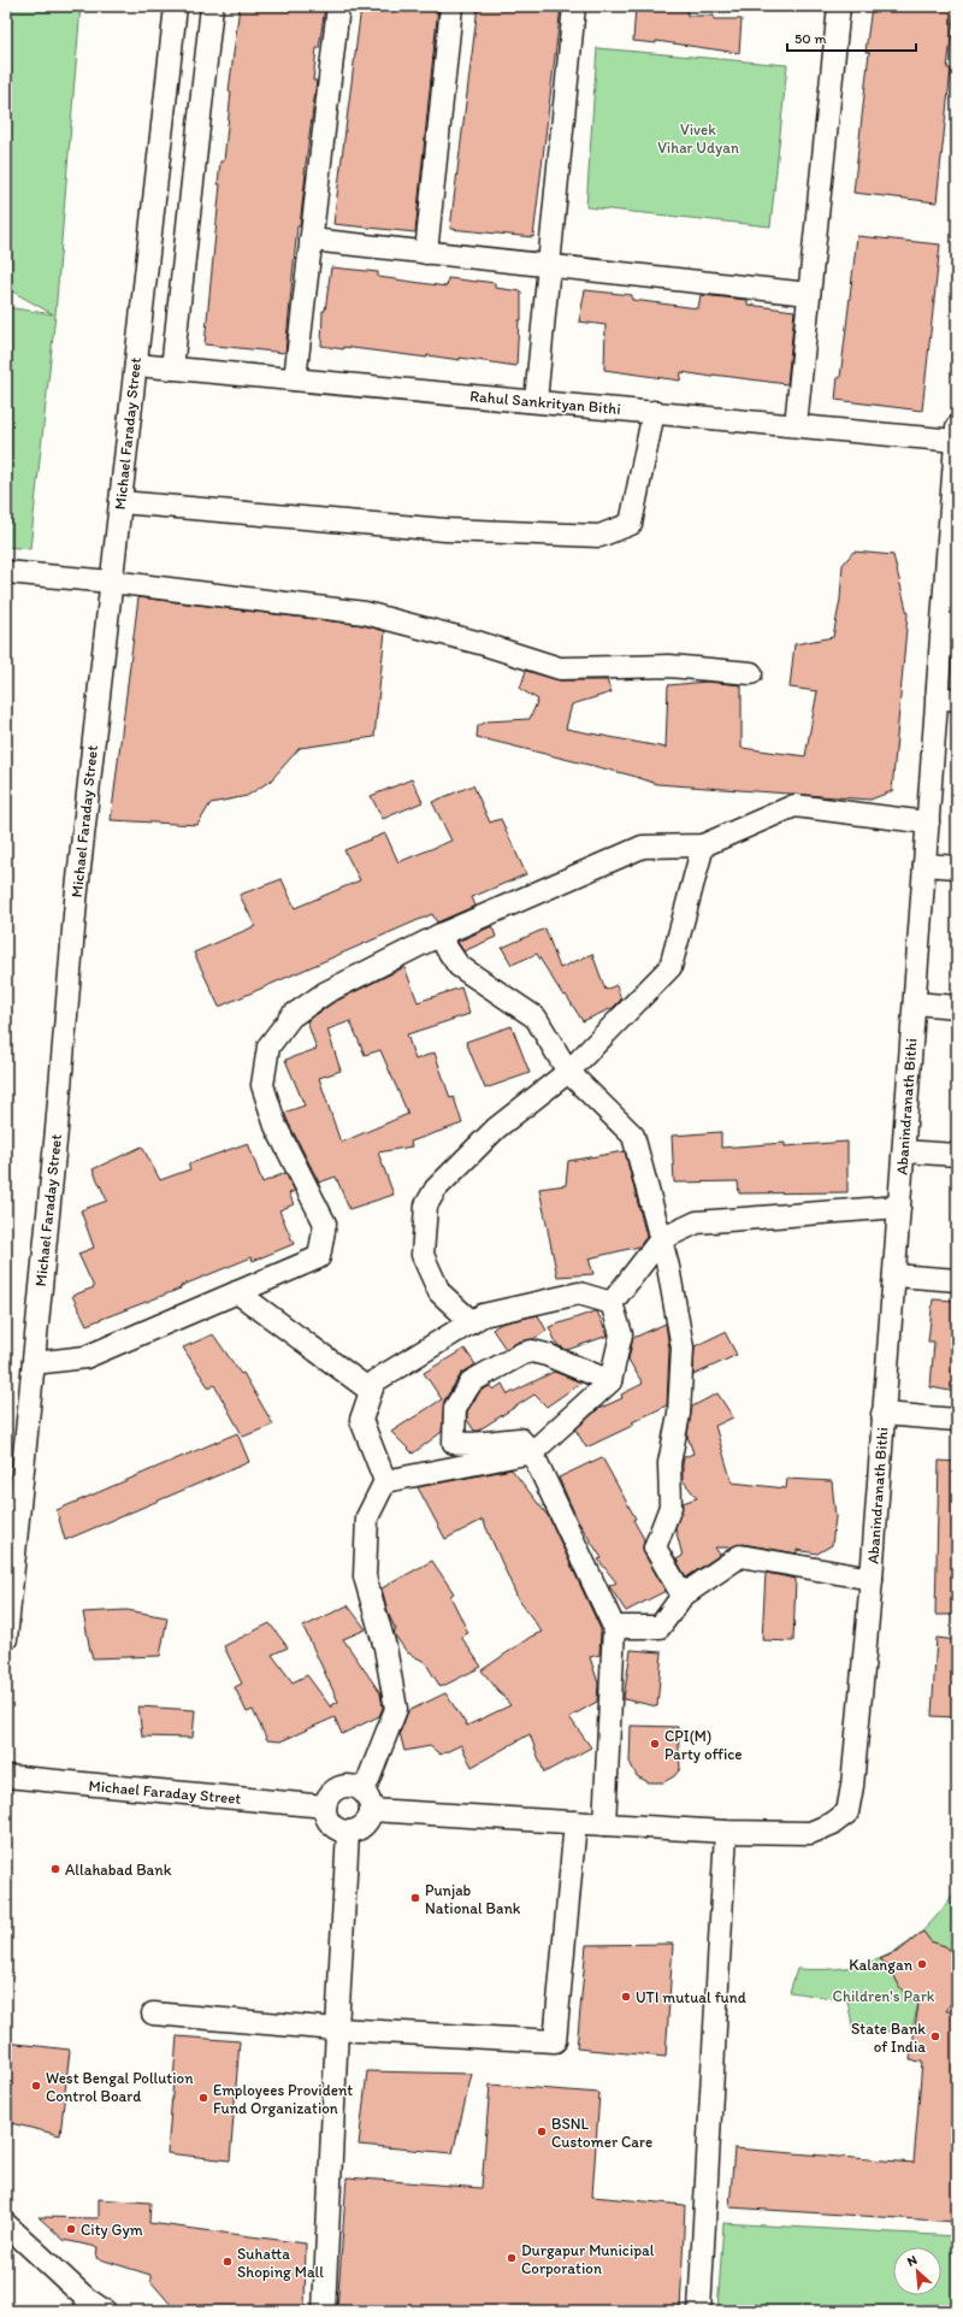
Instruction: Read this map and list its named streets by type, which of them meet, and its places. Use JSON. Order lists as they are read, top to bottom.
{
  "streets": {
    "street": ["Rahul Sankrityan Bithi", "Michael Faraday Street", "Abanindranath Bithi"]
  },
  "crossings": [
    ["Rahul Sankrityan Bithi", "Michael Faraday Street"],
    ["Rahul Sankrityan Bithi", "Abanindranath Bithi"]
  ],
  "parks": ["Vivek Vihar Udyan", "Children's Park"],
  "places": [
    "CPI(M) Party office",
    "Allahabad Bank",
    "Punjab National Bank",
    "Kalangan",
    "UTI mutual fund",
    "State Bank of India",
    "West Bengal Pollution Control Board",
    "Employees Provident Fund Organization",
    "BSNL Customer Care",
    "City Gym",
    "Durgapur Municipal Corporation",
    "Suhatta Shoping Mall"
  ],
  "scale_bar": "50 m",
  "north": "top left"
}
